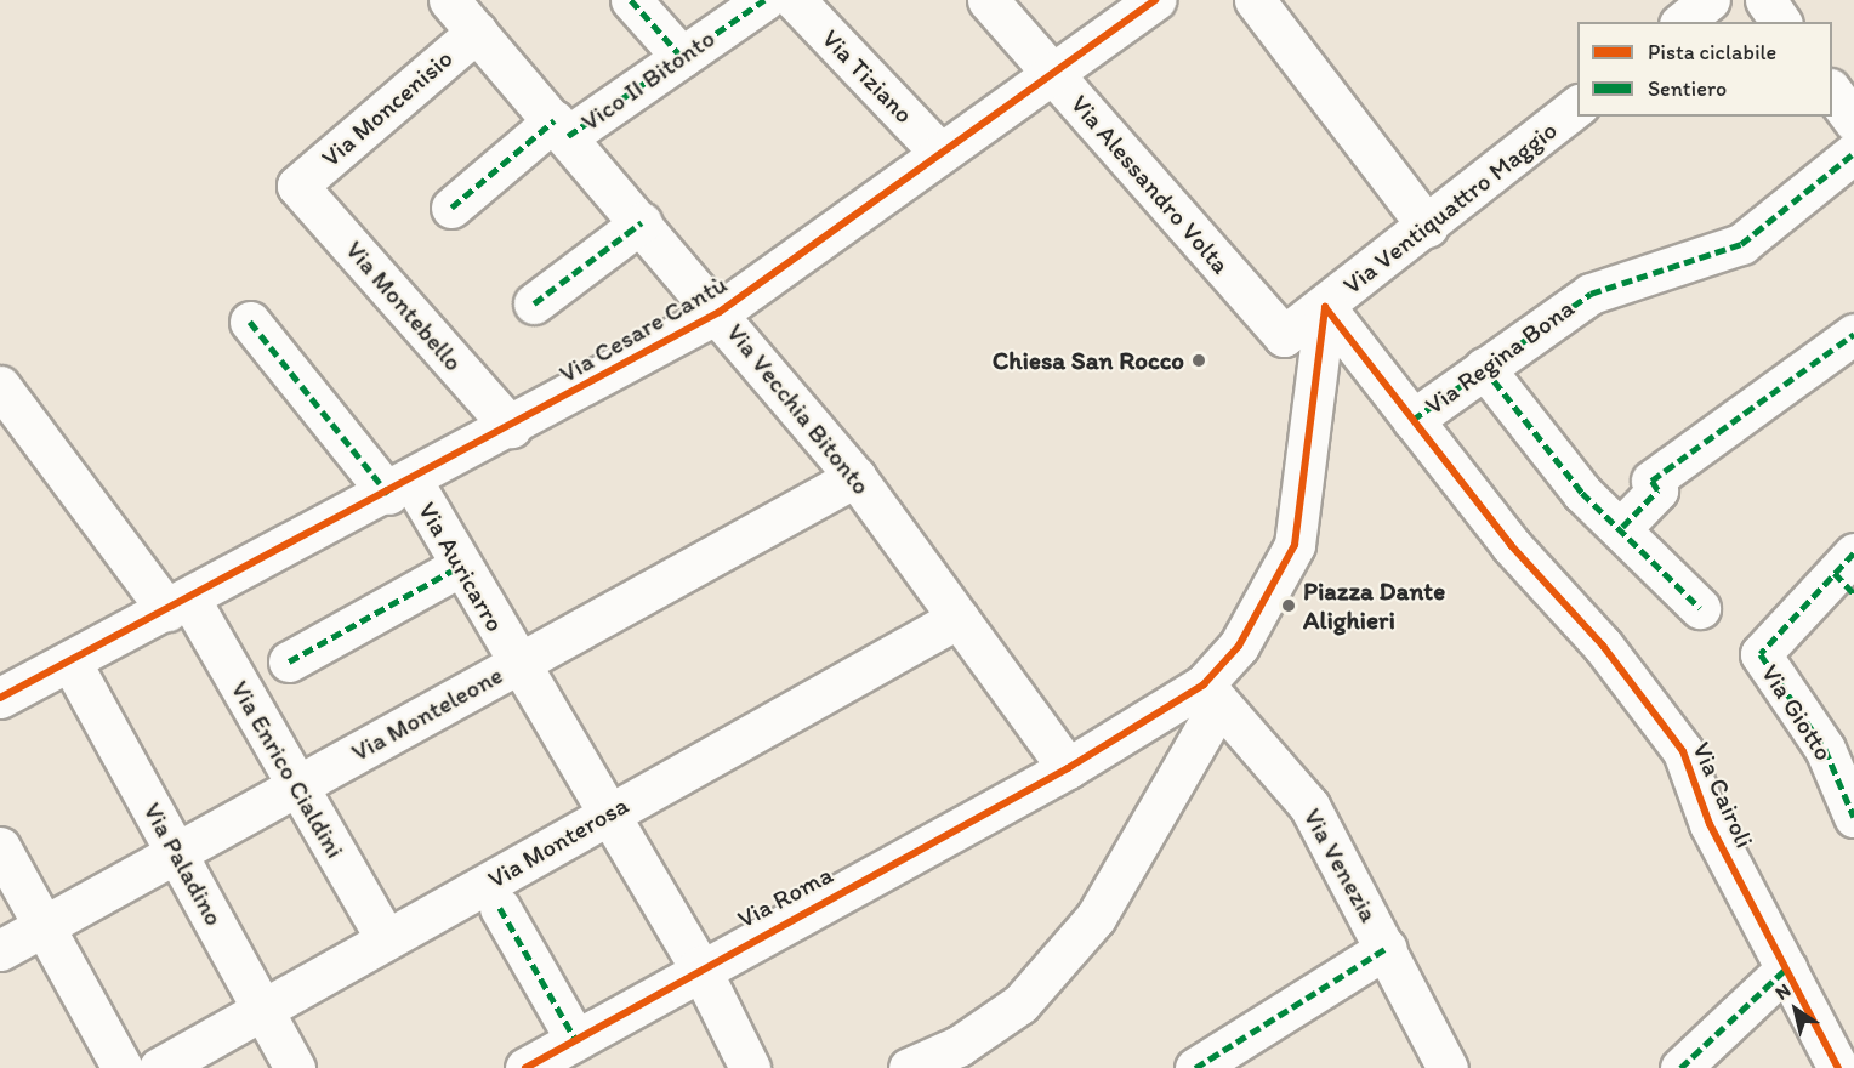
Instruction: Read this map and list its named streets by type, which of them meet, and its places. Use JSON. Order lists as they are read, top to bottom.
{
  "streets": {
    "street": [
      "Via Tiziano",
      "Vico II Bitonto",
      "Via Moncenisio",
      "Via Alessandro Volta",
      "Via Ventiquattro Maggio",
      "Via Montebello",
      "Via Cesare Cantù",
      "Via Regina Bona",
      "Via Vecchia Bitonto",
      "Via Auricarro",
      "Via Giotto",
      "Via Monteleone",
      "Via Enrico Cialdini",
      "Via Cairoli",
      "Via Monterosa",
      "Via Paladino",
      "Via Venezia",
      "Via Roma"
    ]
  },
  "crossings": [
    ["Via Tiziano", "Via Cesare Cantù"],
    ["Vico II Bitonto", "Via Vecchia Bitonto"],
    ["Via Moncenisio", "Via Montebello"],
    ["Via Moncenisio", "Via Vecchia Bitonto"],
    ["Via Alessandro Volta", "Via Ventiquattro Maggio"],
    ["Via Alessandro Volta", "Via Cesare Cantù"],
    ["Via Montebello", "Via Cesare Cantù"],
    ["Via Cesare Cantù", "Via Vecchia Bitonto"],
    ["Via Cesare Cantù", "Via Auricarro"],
    ["Via Cesare Cantù", "Via Enrico Cialdini"],
    ["Via Cesare Cantù", "Via Paladino"],
    ["Via Regina Bona", "Via Cairoli"],
    ["Via Vecchia Bitonto", "Via Monteleone"],
    ["Via Vecchia Bitonto", "Via Monterosa"],
    ["Via Vecchia Bitonto", "Via Roma"],
    ["Via Auricarro", "Via Monteleone"],
    ["Via Auricarro", "Via Monterosa"],
    ["Via Auricarro", "Via Roma"],
    ["Via Monteleone", "Via Enrico Cialdini"],
    ["Via Monteleone", "Via Paladino"],
    ["Via Enrico Cialdini", "Via Monterosa"],
    ["Via Monterosa", "Via Paladino"]
  ],
  "places": ["Chiesa San Rocco", "Piazza Dante Alighieri"],
  "legend": ["Pista ciclabile", "Sentiero"],
  "north": "top left"
}
